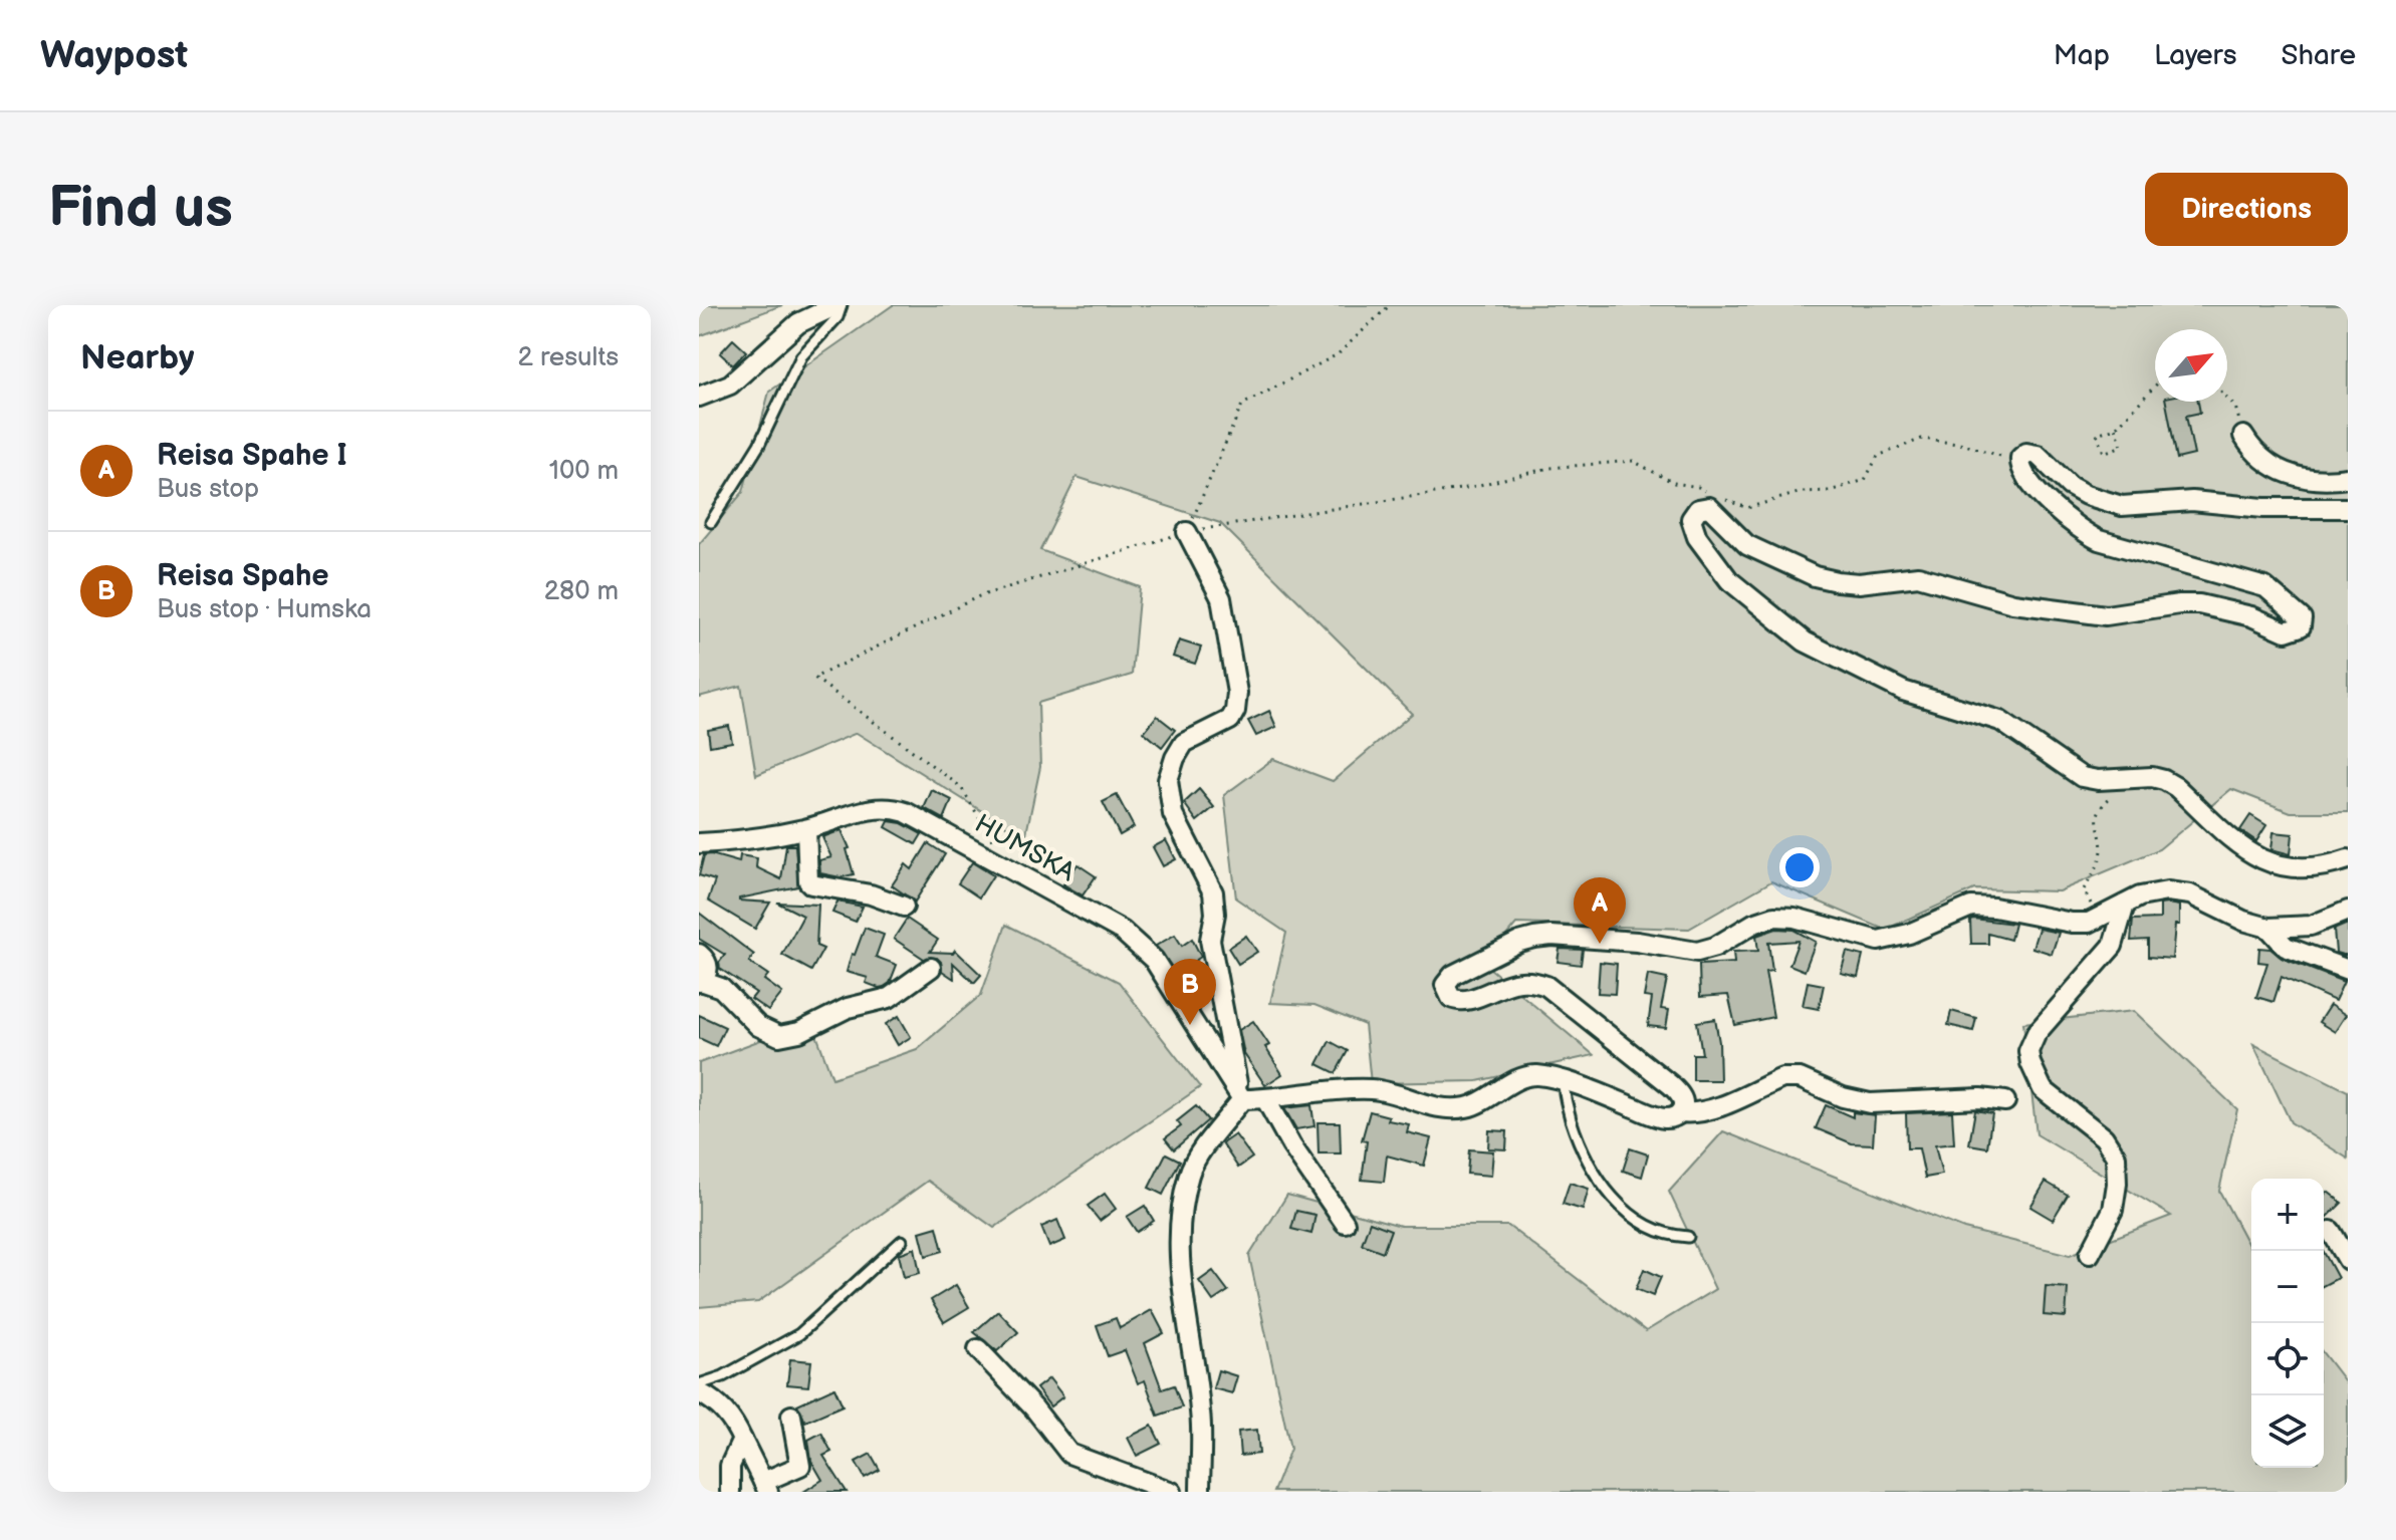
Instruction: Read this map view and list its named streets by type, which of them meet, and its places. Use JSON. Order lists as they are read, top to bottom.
{
  "streets": {
    "street": ["HUMSKA"]
  },
  "north": "top right",
  "page": {
    "header": "Waypost",
    "nav": ["Map", "Layers", "Share"],
    "buttons": "Directions",
    "title": "Find us",
    "heading": ["Nearby", "2 results"],
    "list": [
      {
        "mark": "A",
        "name": "Reisa Spahe I",
        "note": "Bus stop",
        "value": "100 m"
      },
      {
        "mark": "B",
        "name": "Reisa Spahe",
        "note": "Bus stop · Humska",
        "value": "280 m"
      }
    ],
    "pins": ["A", "B"],
    "map_buttons": ["+", "−"]
  }
}
